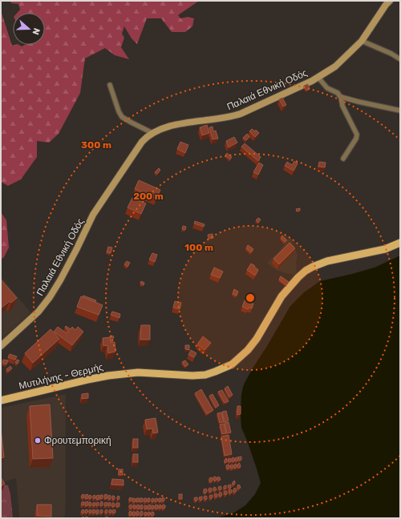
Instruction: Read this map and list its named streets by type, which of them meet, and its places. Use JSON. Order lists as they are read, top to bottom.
{
  "streets": {
    "main road": ["Παλαιά Εθνική Οδός", "Μυτιλήνης - Θερμής"]
  },
  "places": ["Φρουτεμπορική"],
  "north": "right",
  "rings": ["300 m", "200 m", "100 m"]
}
